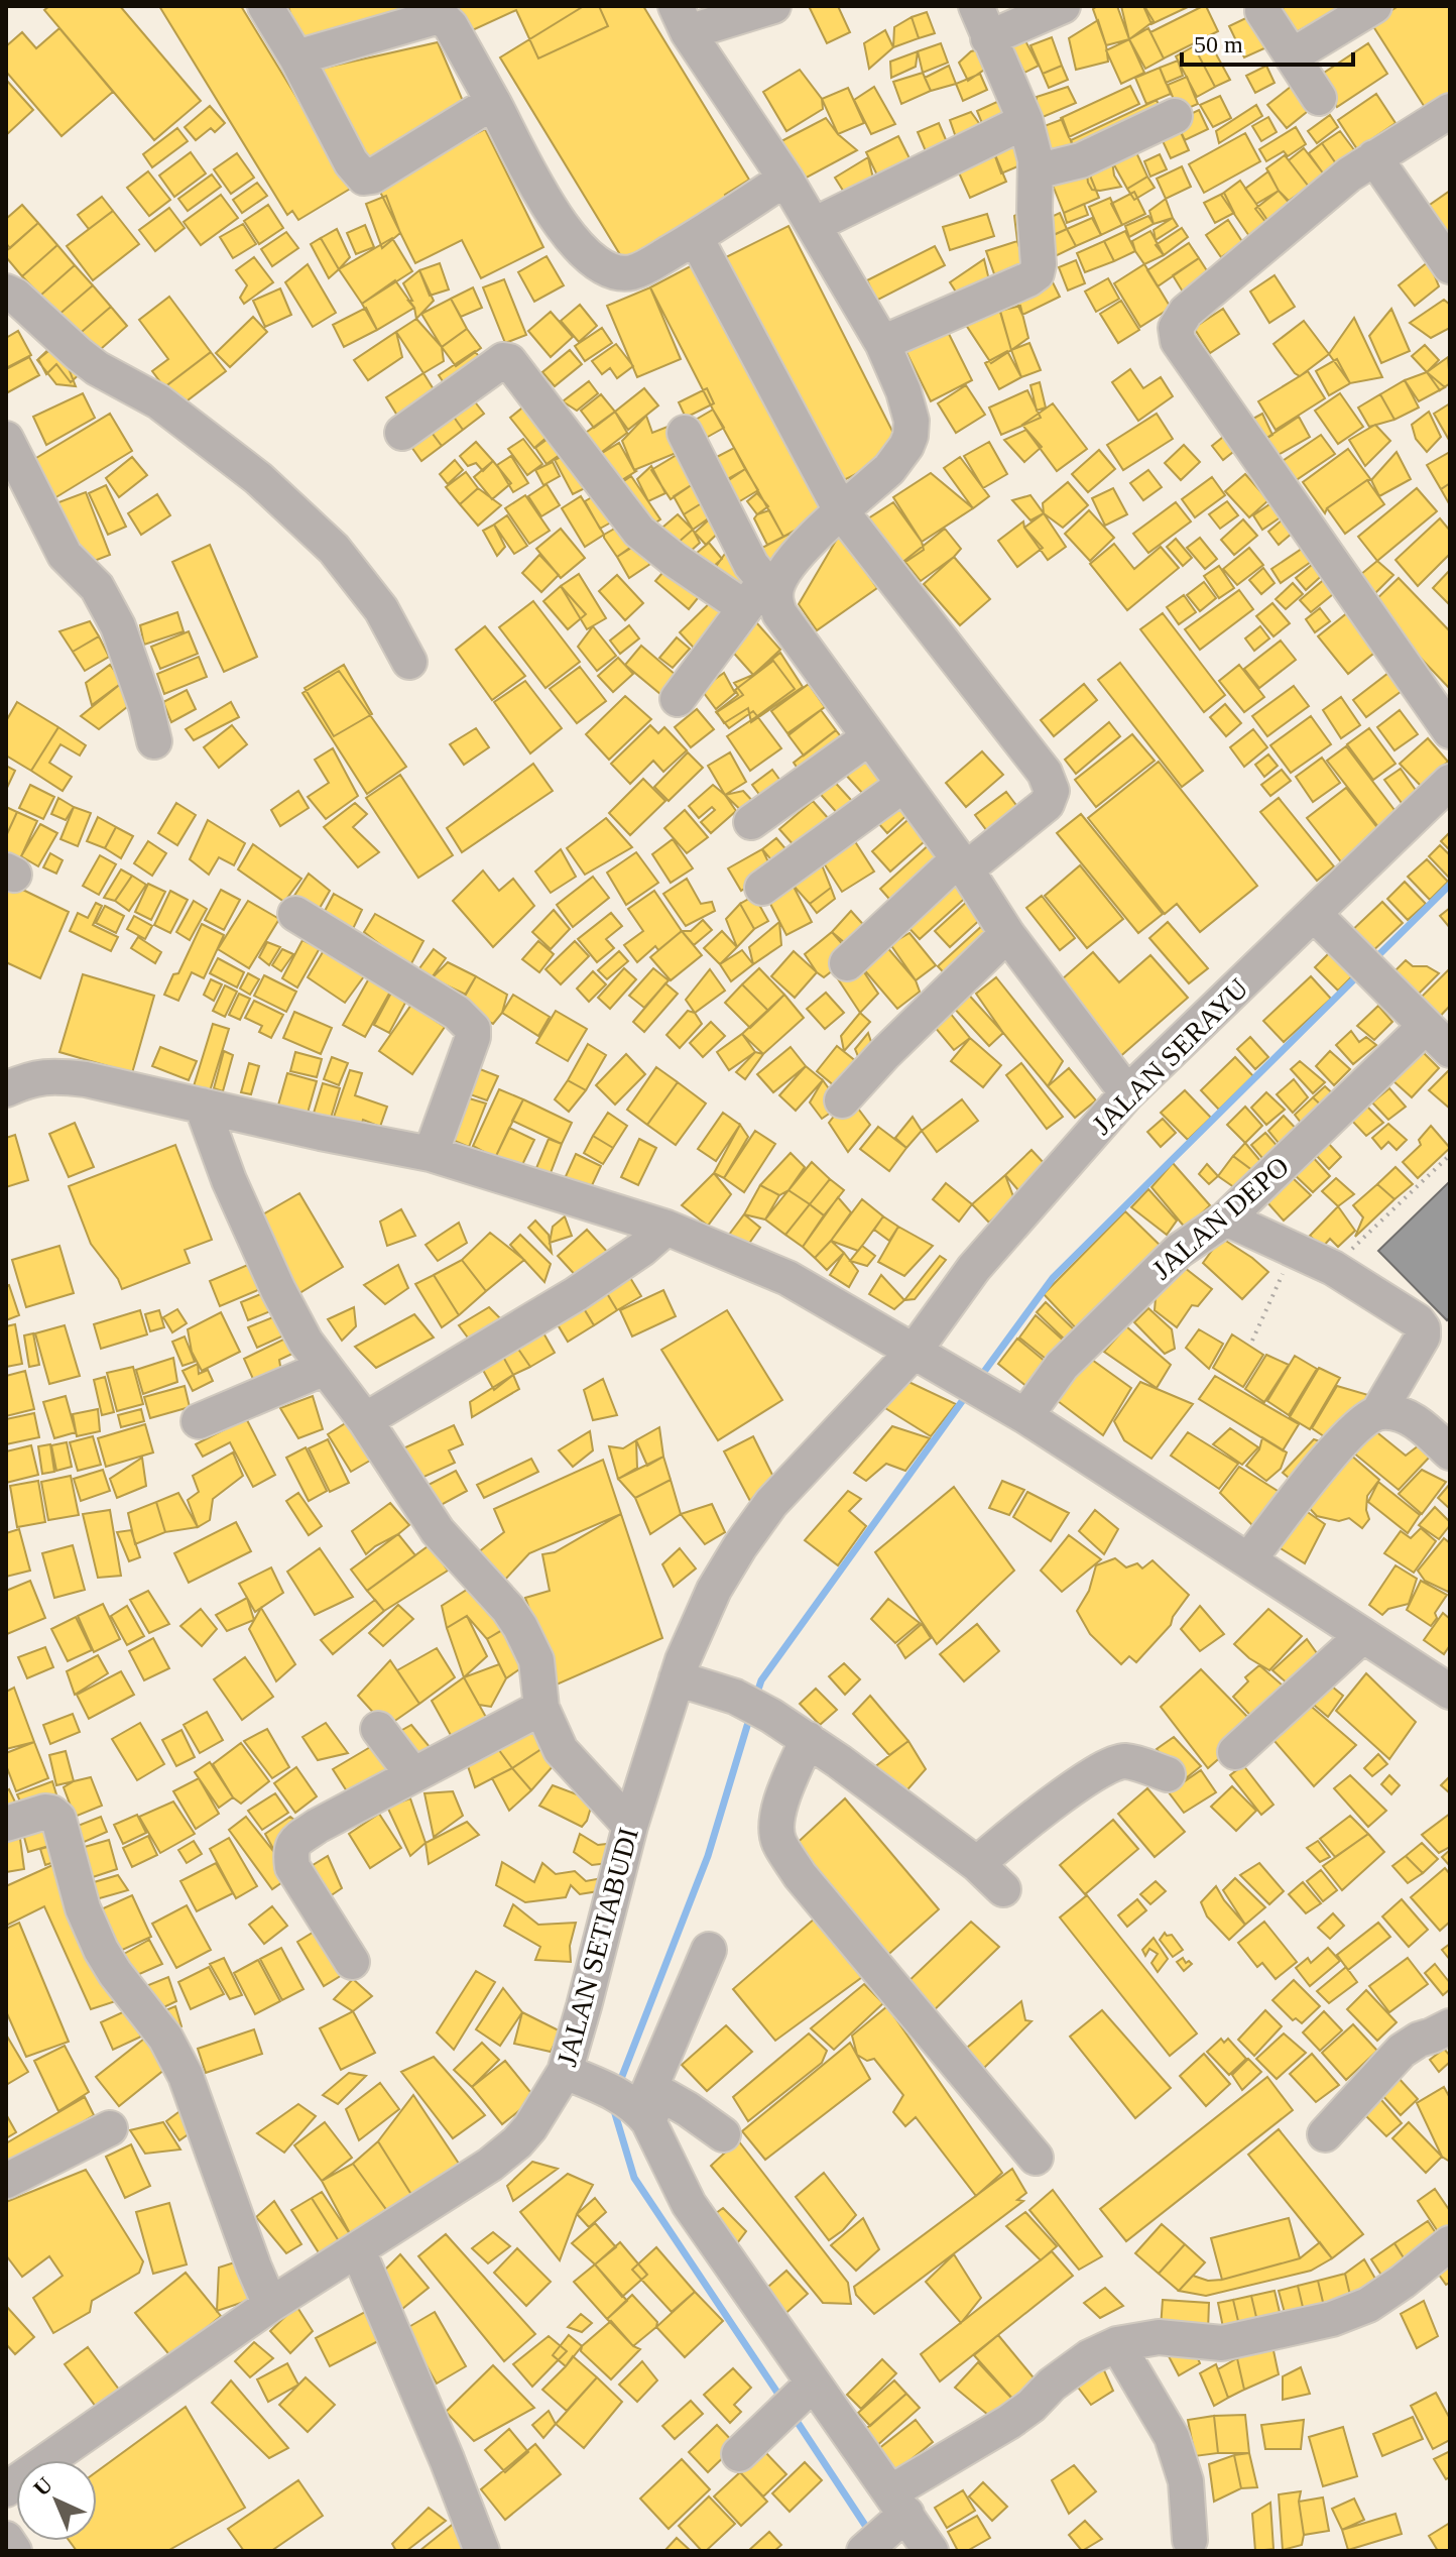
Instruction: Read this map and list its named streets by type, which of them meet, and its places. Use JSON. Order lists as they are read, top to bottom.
{
  "streets": {
    "street": ["JALAN SERAYU", "JALAN DEPO", "JALAN SETIABUDI"]
  },
  "crossings": [
    ["JALAN SERAYU", "JALAN SETIABUDI"]
  ],
  "scale_bar": "50 m",
  "north": "top left"
}
